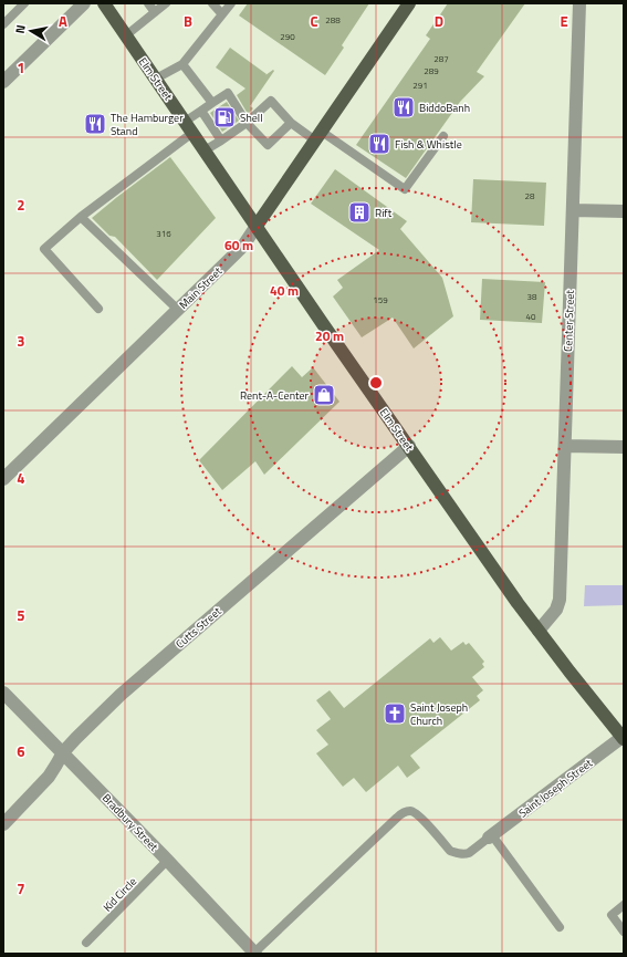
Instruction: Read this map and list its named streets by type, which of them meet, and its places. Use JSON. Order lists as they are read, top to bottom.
{
  "streets": {
    "main road": ["Elm Street", "Main Street"],
    "street": [
      "Center Street",
      "Cutts Street",
      "Saint Joseph Street",
      "Bradbury Street"
    ],
    "lane": ["Kid Circle"]
  },
  "crossings": [
    ["Elm Street", "Main Street"],
    ["Elm Street", "Center Street"],
    ["Elm Street", "Cutts Street"],
    ["Elm Street", "Saint Joseph Street"],
    ["Cutts Street", "Bradbury Street"],
    ["Bradbury Street", "Kid Circle"]
  ],
  "places": {
    "restaurant": ["BiddoBanh", "The Hamburger Stand", "Fish & Whistle"],
    "fuel station": ["Shell"],
    "building": ["Rift"],
    "shop": ["Rent-A-Center"],
    "church": ["Saint Joseph Church"]
  },
  "house_numbers": [
    "288",
    "290",
    "287",
    "289",
    "291",
    "28",
    "316",
    "38",
    "159",
    "40"
  ],
  "north": "left",
  "grid": {
    "columns": [
      "A",
      "B",
      "C",
      "D",
      "E"
    ],
    "rows": [
      "1",
      "2",
      "3",
      "4",
      "5",
      "6",
      "7"
    ]
  },
  "rings": ["60 m", "40 m", "20 m"]
}
